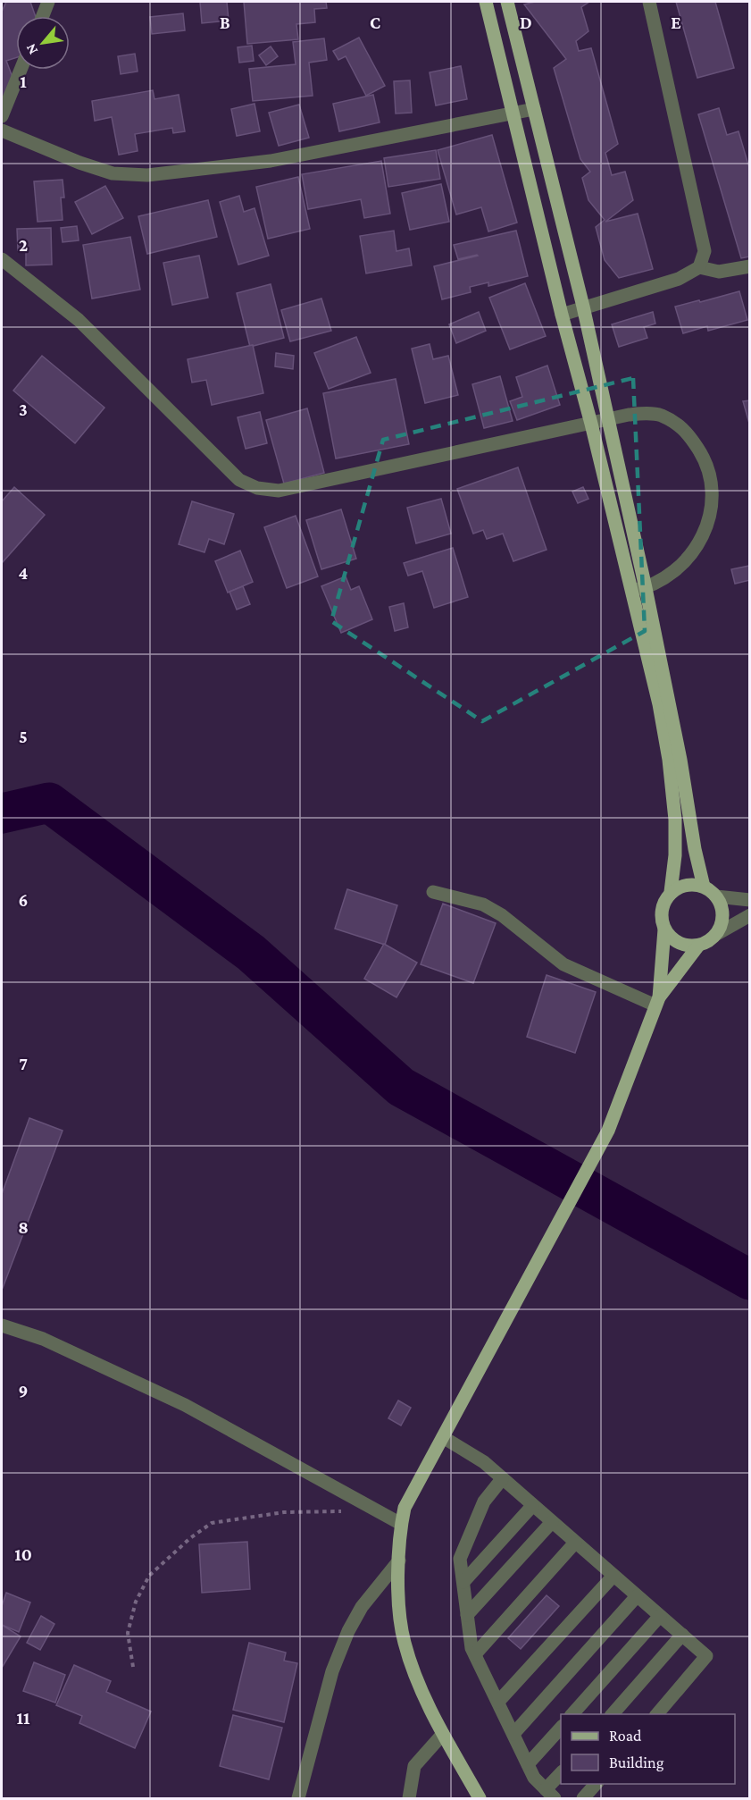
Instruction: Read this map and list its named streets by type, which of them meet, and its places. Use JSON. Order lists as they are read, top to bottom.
{
  "legend": ["Road", "Building"],
  "north": "bottom left",
  "grid": {
    "columns": [
      "B",
      "C",
      "D",
      "E"
    ],
    "rows": [
      "1",
      "2",
      "3",
      "4",
      "5",
      "6",
      "7",
      "8",
      "9",
      "10",
      "11"
    ]
  }
}
